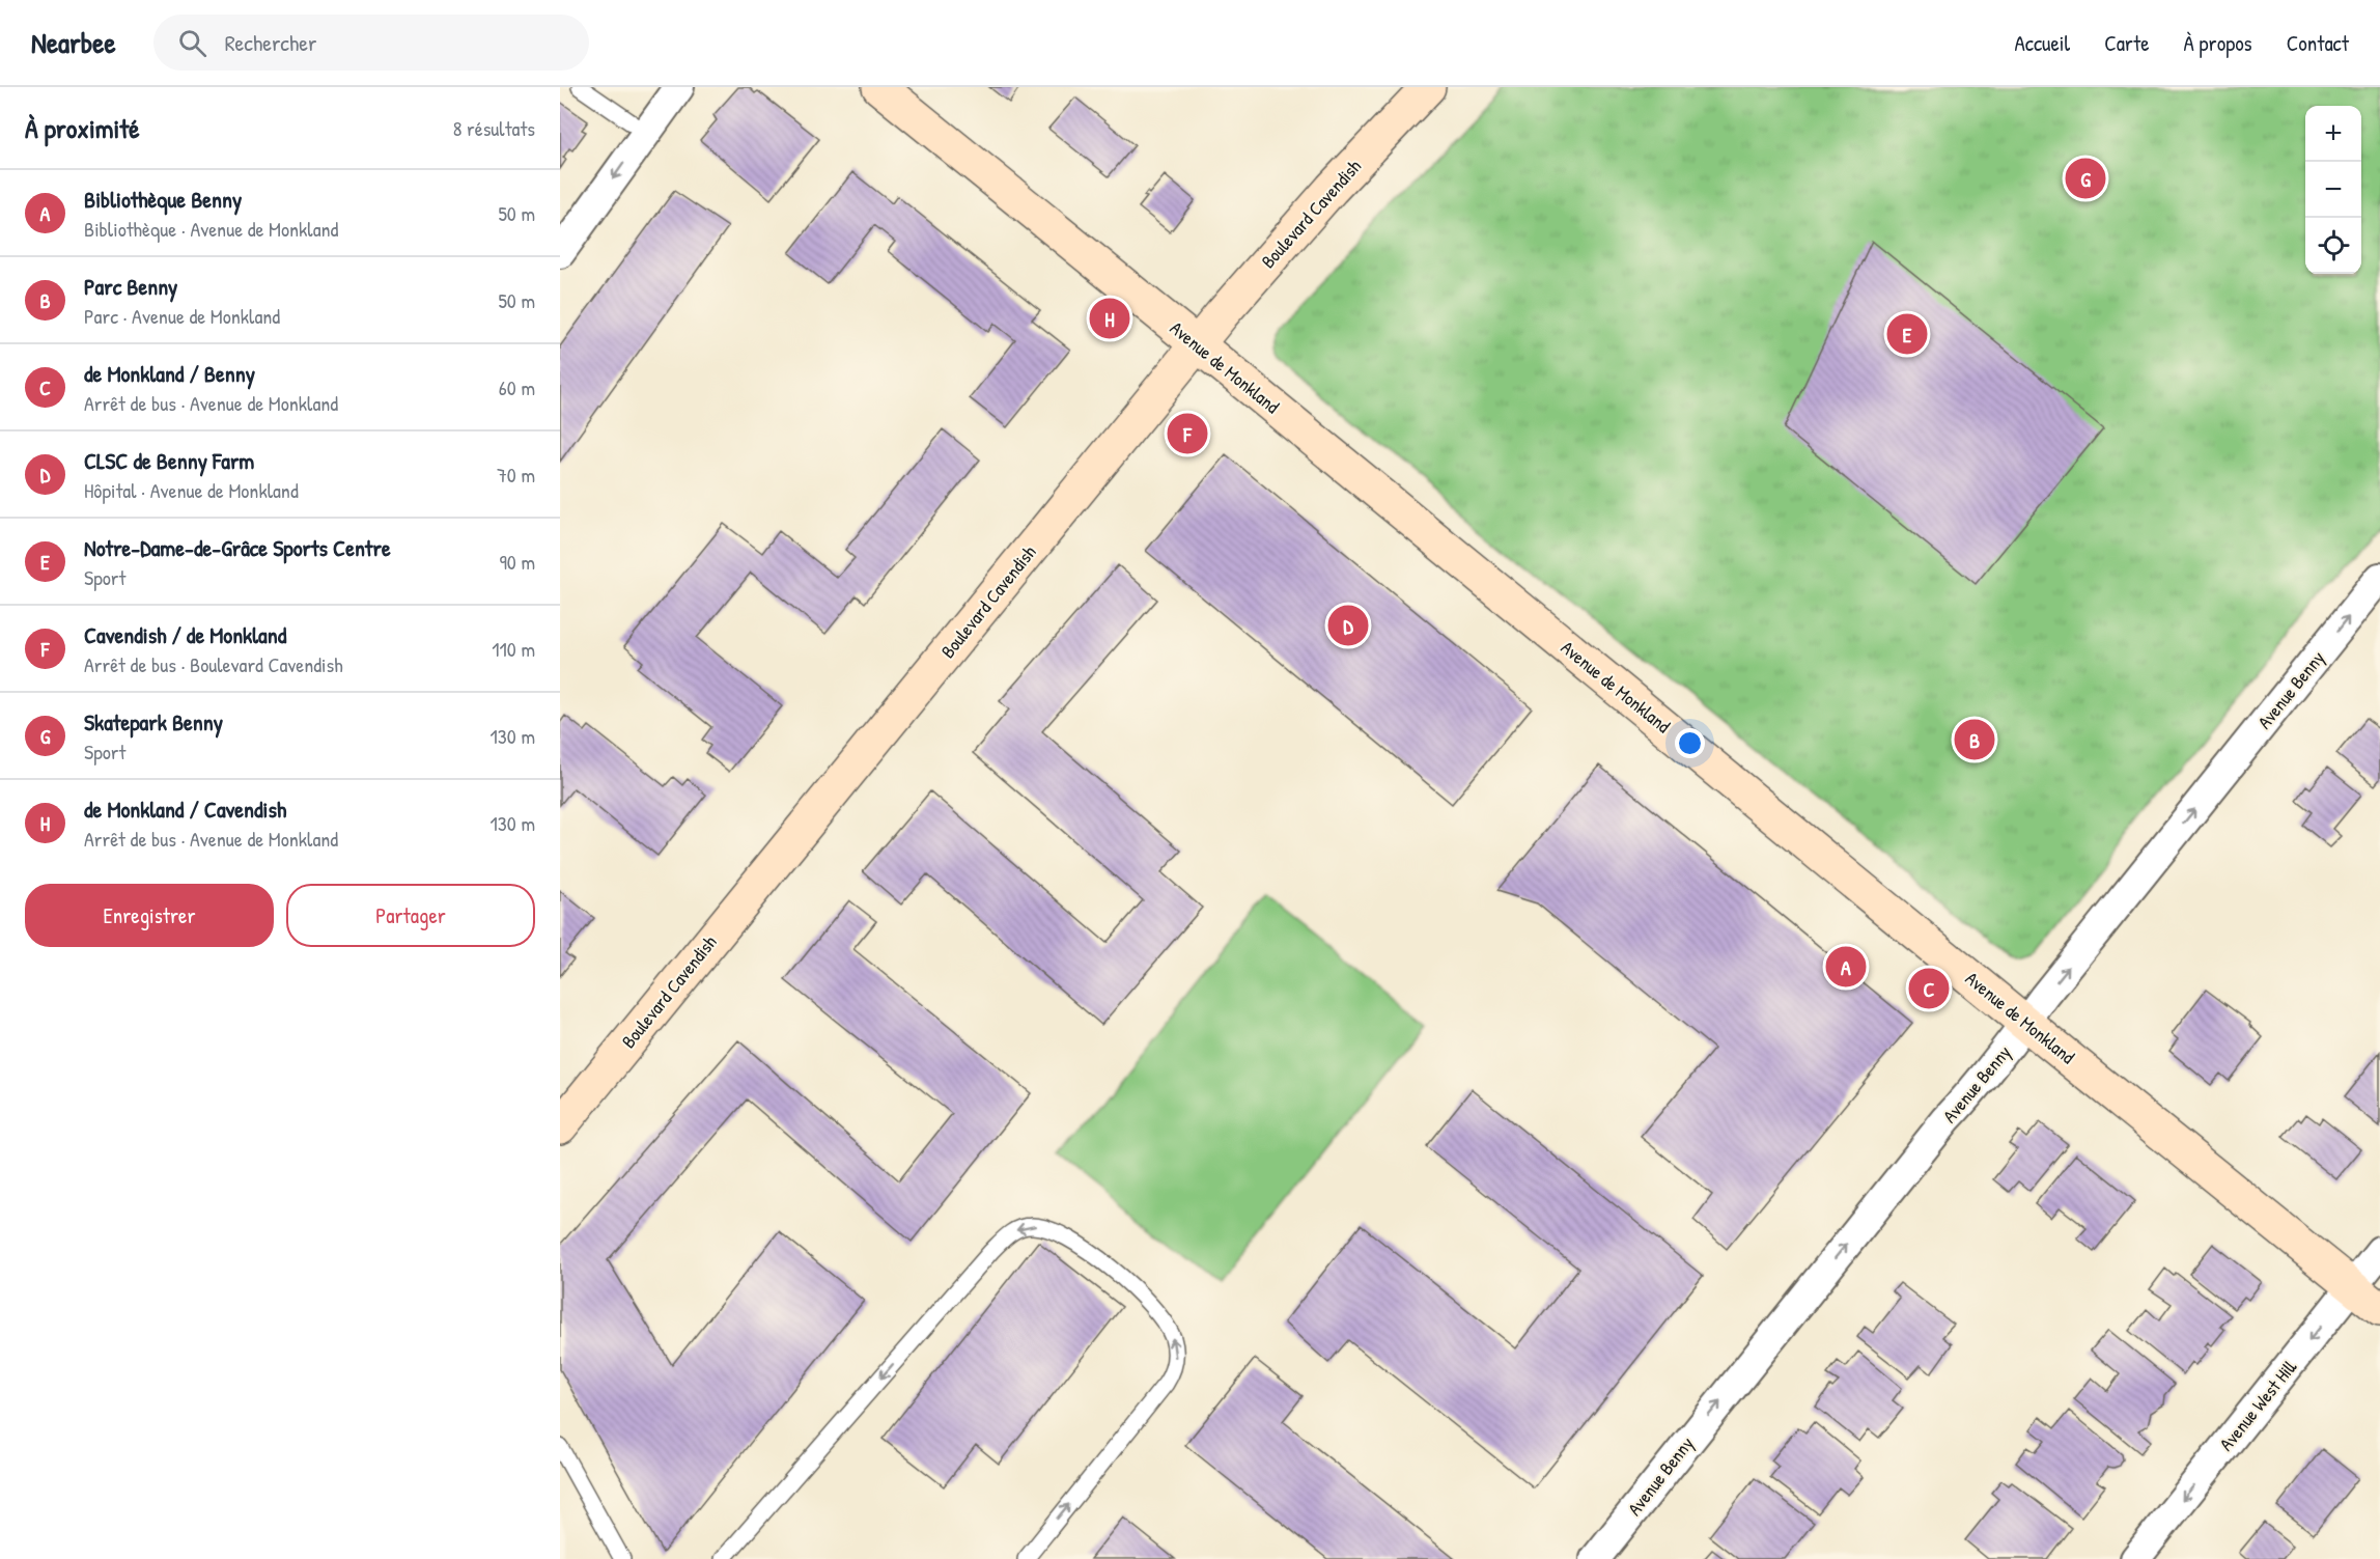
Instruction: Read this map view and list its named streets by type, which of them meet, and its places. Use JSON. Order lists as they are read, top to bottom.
{
  "streets": {
    "street": [
      "Boulevard Cavendish",
      "Avenue de Monkland",
      "Avenue Benny",
      "Avenue West Hill"
    ]
  },
  "crossings": [
    ["Boulevard Cavendish", "Avenue de Monkland"],
    ["Avenue de Monkland", "Avenue Benny"],
    ["Avenue de Monkland", "Avenue West Hill"]
  ],
  "one_way": ["Avenue Benny", "Avenue West Hill"],
  "page": {
    "header": "Nearbee",
    "search": "Rechercher",
    "nav": [
      "Accueil",
      "Carte",
      "À propos",
      "Contact"
    ],
    "heading": ["À proximité", "8 résultats"],
    "map_buttons": ["+", "−"],
    "pins": [
      "G",
      "H",
      "E",
      "F",
      "D",
      "B",
      "A",
      "C"
    ],
    "list": [
      {
        "mark": "A",
        "name": "Bibliothèque Benny",
        "note": "Bibliothèque · Avenue de Monkland",
        "value": "50 m"
      },
      {
        "mark": "B",
        "name": "Parc Benny",
        "note": "Parc · Avenue de Monkland",
        "value": "50 m"
      },
      {
        "mark": "C",
        "name": "de Monkland / Benny",
        "note": "Arrêt de bus · Avenue de Monkland",
        "value": "60 m"
      },
      {
        "mark": "D",
        "name": "CLSC de Benny Farm",
        "note": "Hôpital · Avenue de Monkland",
        "value": "70 m"
      },
      {
        "mark": "E",
        "name": "Notre-Dame-de-Grâce Sports Centre",
        "note": "Sport",
        "value": "90 m"
      },
      {
        "mark": "F",
        "name": "Cavendish / de Monkland",
        "note": "Arrêt de bus · Boulevard Cavendish",
        "value": "110 m"
      },
      {
        "mark": "G",
        "name": "Skatepark Benny",
        "note": "Sport",
        "value": "130 m"
      },
      {
        "mark": "H",
        "name": "de Monkland / Cavendish",
        "note": "Arrêt de bus · Avenue de Monkland",
        "value": "130 m"
      }
    ],
    "buttons": ["Enregistrer", "Partager"]
  }
}
